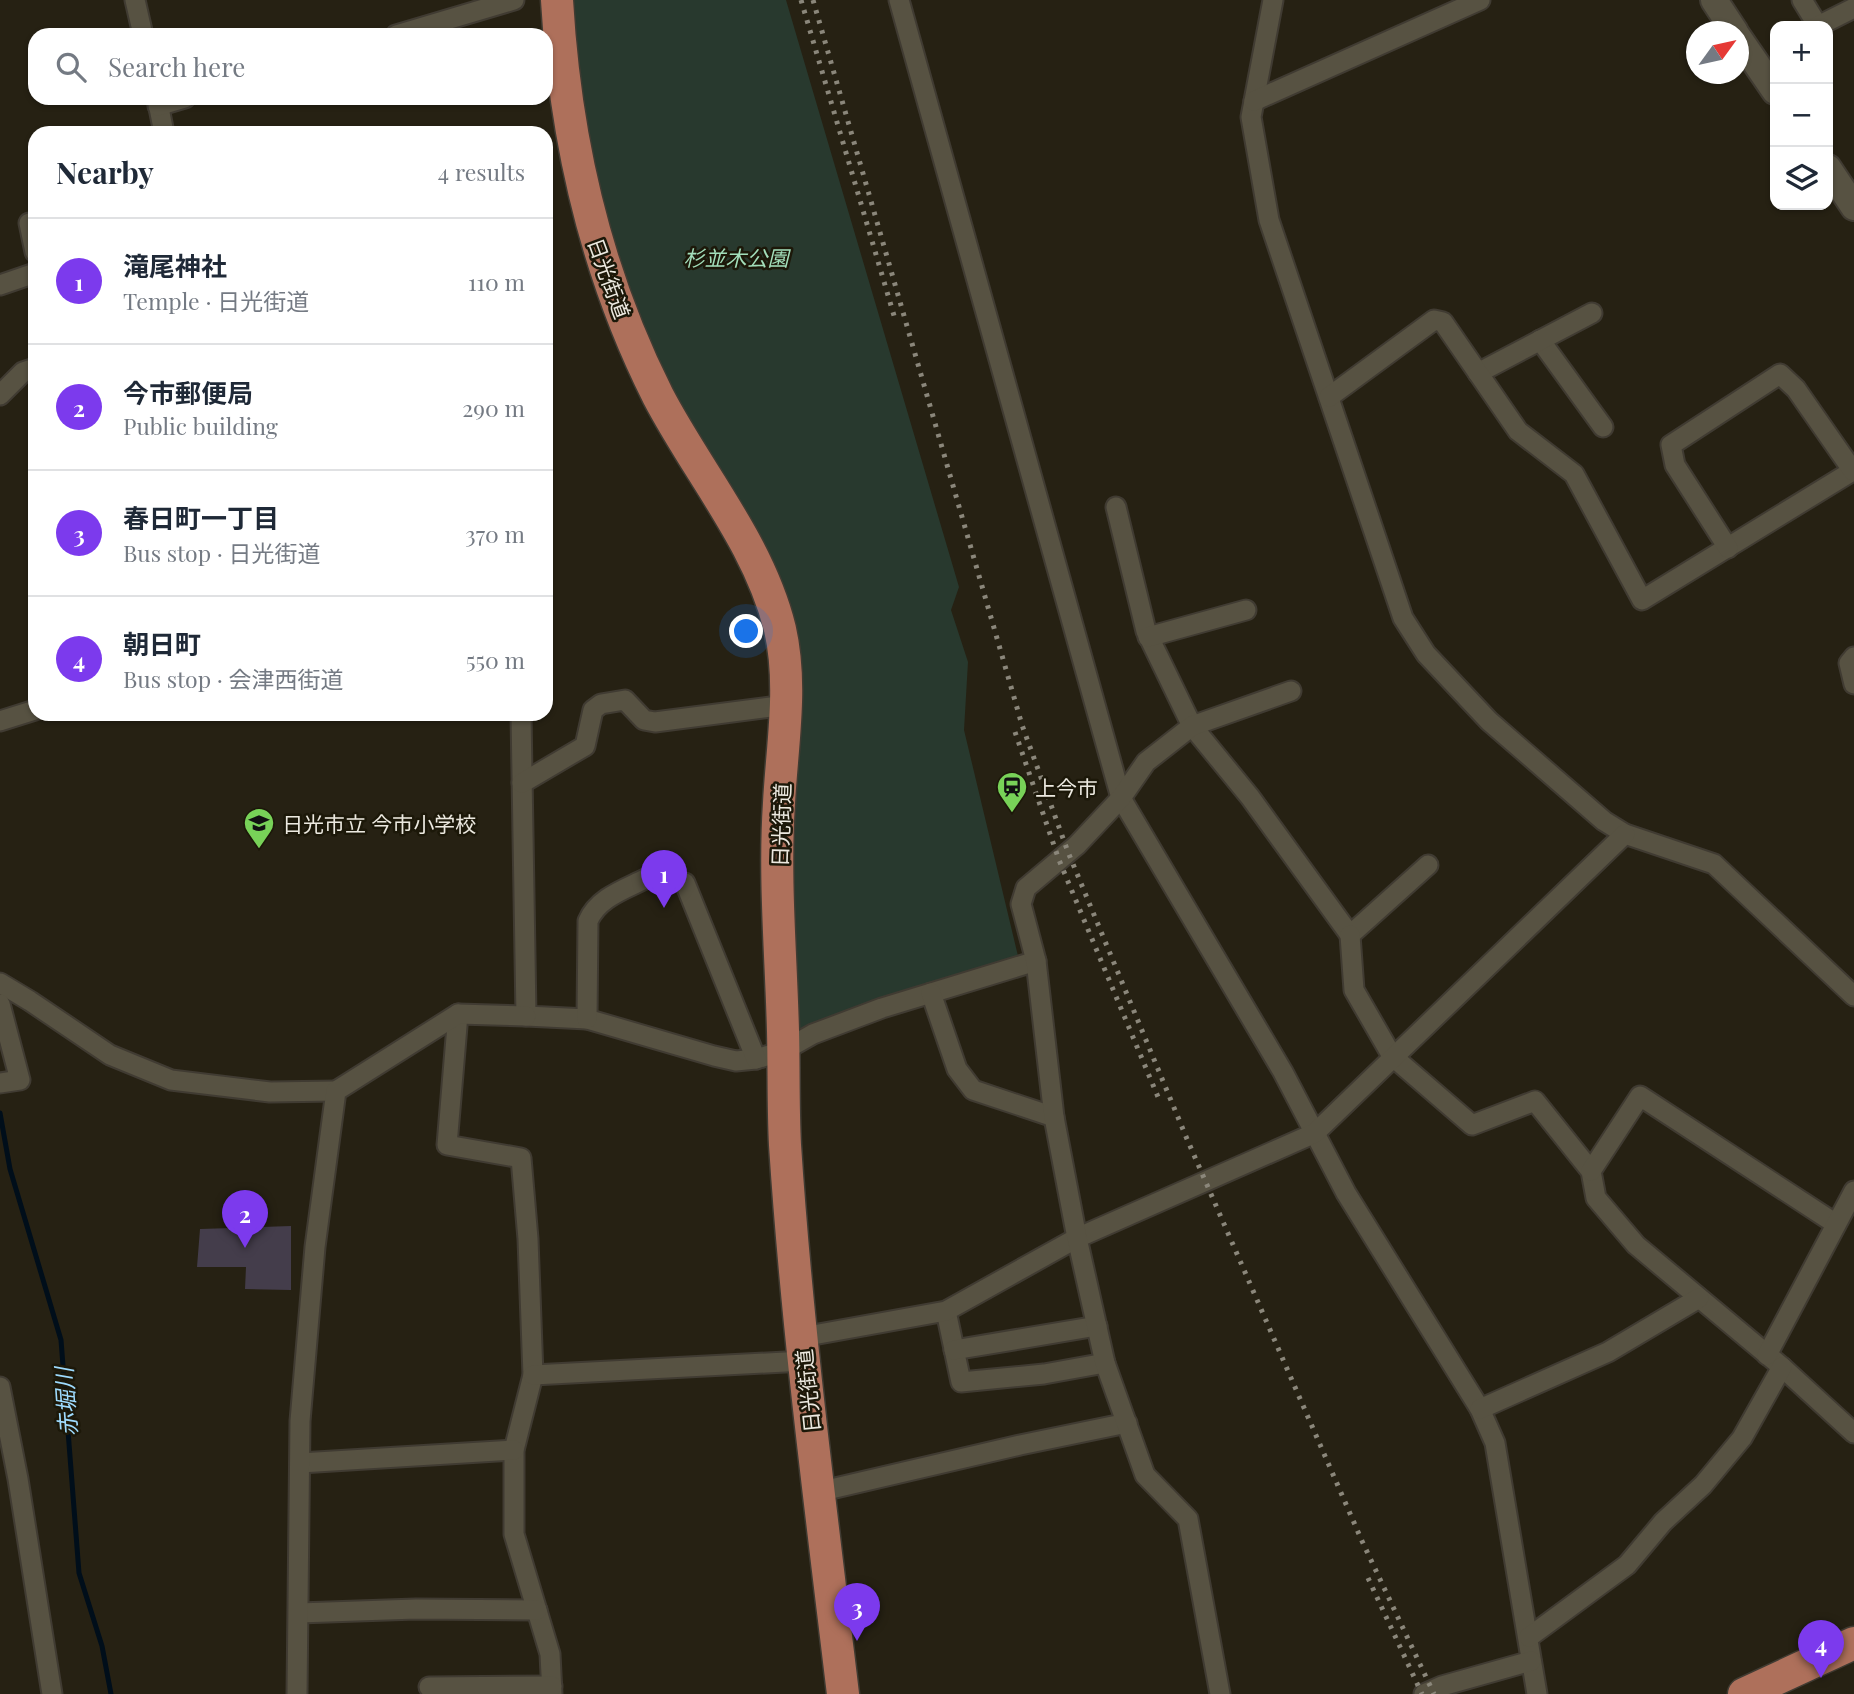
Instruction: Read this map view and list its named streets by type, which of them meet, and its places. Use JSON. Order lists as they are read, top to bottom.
{
  "streets": {
    "highway": ["日光街道"]
  },
  "water": ["赤堀川"],
  "parks": ["杉並木公園"],
  "places": {
    "station": ["上今市"],
    "school or university": ["日光市立 今市小学校"]
  },
  "north": "top right",
  "page": {
    "map_buttons": ["+", "−"],
    "search": "Search here",
    "heading": ["Nearby", "4 results"],
    "list": [
      {
        "mark": "1",
        "name": "滝尾神社",
        "note": "Temple · 日光街道",
        "value": "110 m"
      },
      {
        "mark": "2",
        "name": "今市郵便局",
        "note": "Public building",
        "value": "290 m"
      },
      {
        "mark": "3",
        "name": "春日町一丁目",
        "note": "Bus stop · 日光街道",
        "value": "370 m"
      },
      {
        "mark": "4",
        "name": "朝日町",
        "note": "Bus stop · 会津西街道",
        "value": "550 m"
      }
    ],
    "pins": [
      "1",
      "2",
      "3",
      "4"
    ]
  }
}
